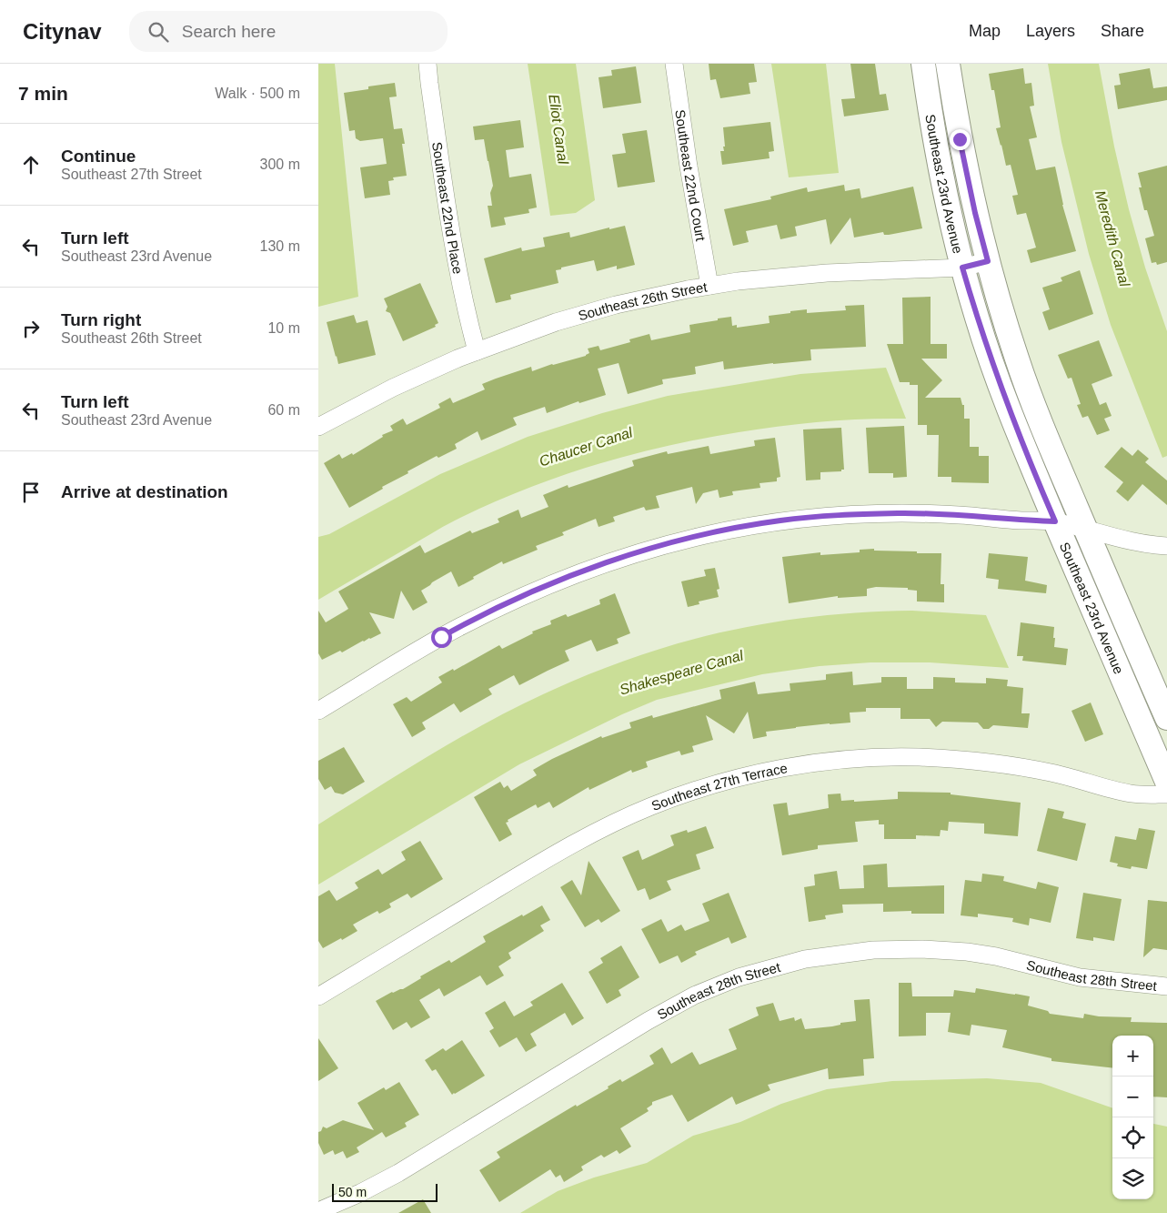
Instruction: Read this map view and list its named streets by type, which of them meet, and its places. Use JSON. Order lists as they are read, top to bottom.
{
  "streets": {
    "street": [
      "Southeast 22nd Court",
      "Southeast 23rd Avenue",
      "Southeast 22nd Place",
      "Southeast 26th Street",
      "Southeast 27th Terrace",
      "Southeast 28th Street"
    ]
  },
  "crossings": [
    ["Southeast 22nd Court", "Southeast 26th Street"],
    ["Southeast 23rd Avenue", "Southeast 26th Street"],
    ["Southeast 22nd Place", "Southeast 26th Street"]
  ],
  "water": [
    "Eliot Canal",
    "Meredith Canal",
    "Chaucer Canal",
    "Shakespeare Canal"
  ],
  "scale_bar": "50 m",
  "page": {
    "header": "Citynav",
    "search": "Search here",
    "nav": ["Map", "Layers", "Share"],
    "heading": ["7 min", "Walk · 500 m"],
    "list": [
      ["Continue", "Southeast 27th Street", "300 m"],
      ["Turn left", "Southeast 23rd Avenue", "130 m"],
      ["Turn right", "Southeast 26th Street", "10 m"],
      ["Turn left", "Southeast 23rd Avenue", "60 m"],
      "Arrive at destination"
    ],
    "map_buttons": ["+", "−"],
    "scale": "50 m"
  }
}
